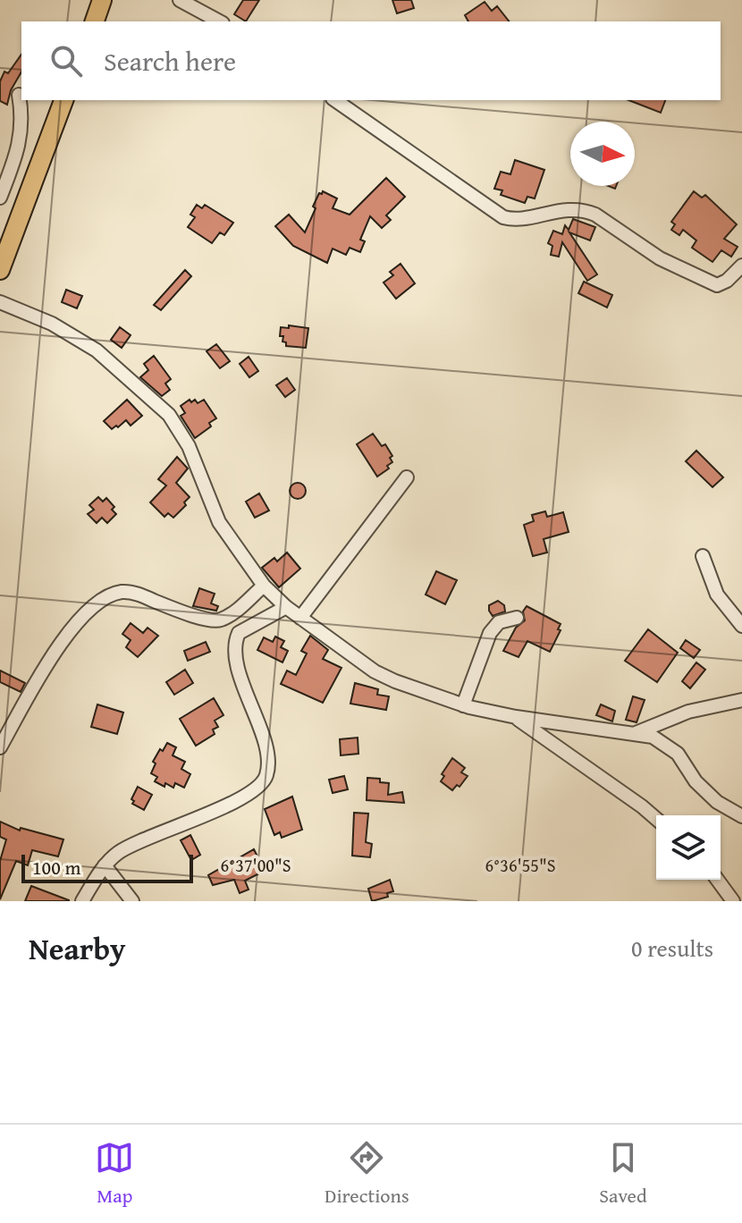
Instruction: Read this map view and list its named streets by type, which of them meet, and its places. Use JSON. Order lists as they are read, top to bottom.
{
  "scale_bar": "100 m",
  "north": "right",
  "page": {
    "search": "Search here",
    "scale": "100 m",
    "heading": ["Nearby", "0 results"],
    "nav": ["Map", "Directions", "Saved"]
  },
  "coordinates": ["6°37'00\"S", "6°36'55\"S"]
}
